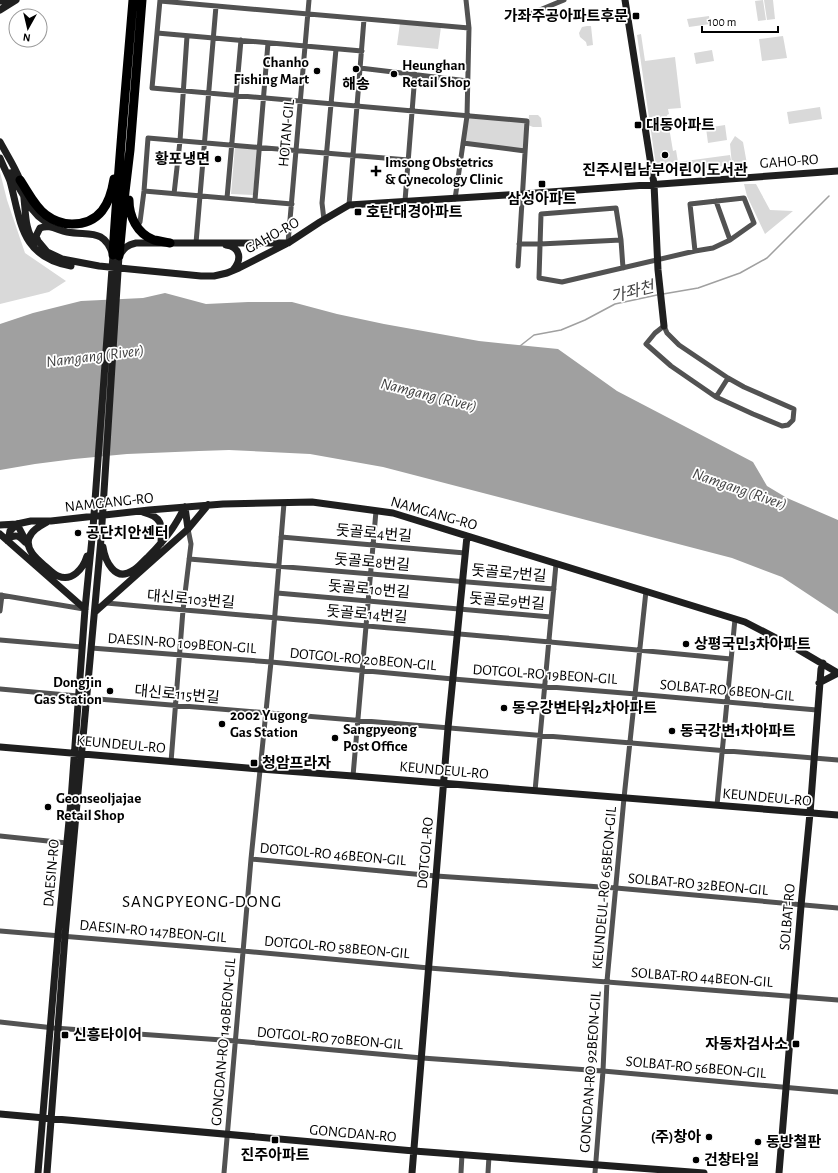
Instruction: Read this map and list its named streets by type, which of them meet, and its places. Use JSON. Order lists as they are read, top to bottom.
{
  "streets": {
    "street": [
      "HOTAN-GIL",
      "GAHO-RO",
      "NAMGANG-RO",
      "돗골로4번길",
      "돗골로8번길",
      "돗골로7번길",
      "돗골로10번길",
      "대신로103번길",
      "돗골로9번길",
      "돗골로14번길",
      "DAESIN-RO 109BEON-GIL",
      "DOTGOL-RO 20BEON-GIL",
      "DOTGOL-RO 19BEON-GIL",
      "SOLBAT-RO 6BEON-GIL",
      "대신로115번길",
      "KEUNDEUL-RO",
      "DOTGOL-RO",
      "DOTGOL-RO 46BEON-GIL",
      "DAESIN-RO",
      "SOLBAT-RO 32BEON-GIL",
      "KEUNDEUL-RO 65BEON-GIL",
      "SOLBAT-RO",
      "DAESIN-RO 147BEON-GIL",
      "DOTGOL-RO 58BEON-GIL",
      "SOLBAT-RO 44BEON-GIL",
      "DOTGOL-RO 70BEON-GIL",
      "GONGDAN-RO 140BEON-GIL",
      "SOLBAT-RO 56BEON-GIL",
      "GONGDAN-RO 92BEON-GIL",
      "GONGDAN-RO"
    ]
  },
  "crossings": [
    ["HOTAN-GIL", "GAHO-RO"],
    ["NAMGANG-RO", "DOTGOL-RO"],
    ["NAMGANG-RO", "KEUNDEUL-RO 65BEON-GIL"],
    ["NAMGANG-RO", "SOLBAT-RO"],
    ["NAMGANG-RO", "GONGDAN-RO 140BEON-GIL"],
    ["돗골로4번길", "DOTGOL-RO"],
    ["돗골로4번길", "GONGDAN-RO 140BEON-GIL"],
    ["돗골로8번길", "돗골로7번길"],
    ["돗골로8번길", "DOTGOL-RO"],
    ["돗골로8번길", "GONGDAN-RO 140BEON-GIL"],
    ["돗골로7번길", "DOTGOL-RO"],
    ["돗골로10번길", "돗골로9번길"],
    ["돗골로10번길", "DOTGOL-RO"],
    ["돗골로10번길", "GONGDAN-RO 140BEON-GIL"],
    ["대신로103번길", "돗골로14번길"],
    ["대신로103번길", "GONGDAN-RO 140BEON-GIL"],
    ["돗골로9번길", "DOTGOL-RO"],
    ["돗골로14번길", "DOTGOL-RO"],
    ["돗골로14번길", "KEUNDEUL-RO 65BEON-GIL"],
    ["돗골로14번길", "GONGDAN-RO 140BEON-GIL"],
    ["DAESIN-RO 109BEON-GIL", "DOTGOL-RO 20BEON-GIL"],
    ["DAESIN-RO 109BEON-GIL", "DAESIN-RO"],
    ["DAESIN-RO 109BEON-GIL", "GONGDAN-RO 140BEON-GIL"],
    ["DOTGOL-RO 20BEON-GIL", "DOTGOL-RO 19BEON-GIL"],
    ["DOTGOL-RO 20BEON-GIL", "DOTGOL-RO"],
    ["DOTGOL-RO 20BEON-GIL", "GONGDAN-RO 140BEON-GIL"],
    ["DOTGOL-RO 19BEON-GIL", "SOLBAT-RO 6BEON-GIL"],
    ["DOTGOL-RO 19BEON-GIL", "DOTGOL-RO"],
    ["DOTGOL-RO 19BEON-GIL", "KEUNDEUL-RO 65BEON-GIL"],
    ["SOLBAT-RO 6BEON-GIL", "KEUNDEUL-RO 65BEON-GIL"],
    ["SOLBAT-RO 6BEON-GIL", "SOLBAT-RO"],
    ["대신로115번길", "DOTGOL-RO"],
    ["대신로115번길", "DAESIN-RO"],
    ["대신로115번길", "KEUNDEUL-RO 65BEON-GIL"],
    ["대신로115번길", "SOLBAT-RO"],
    ["대신로115번길", "GONGDAN-RO 140BEON-GIL"],
    ["KEUNDEUL-RO", "DOTGOL-RO"],
    ["KEUNDEUL-RO", "DAESIN-RO"],
    ["KEUNDEUL-RO", "KEUNDEUL-RO 65BEON-GIL"],
    ["KEUNDEUL-RO", "SOLBAT-RO"],
    ["KEUNDEUL-RO", "GONGDAN-RO 140BEON-GIL"],
    ["DOTGOL-RO", "DOTGOL-RO 46BEON-GIL"],
    ["DOTGOL-RO", "DOTGOL-RO 58BEON-GIL"],
    ["DOTGOL-RO", "DOTGOL-RO 70BEON-GIL"],
    ["DOTGOL-RO", "GONGDAN-RO"],
    ["DOTGOL-RO 46BEON-GIL", "SOLBAT-RO 32BEON-GIL"],
    ["DOTGOL-RO 46BEON-GIL", "KEUNDEUL-RO 65BEON-GIL"],
    ["DOTGOL-RO 46BEON-GIL", "GONGDAN-RO 140BEON-GIL"],
    ["DAESIN-RO", "DAESIN-RO 147BEON-GIL"],
    ["DAESIN-RO", "DOTGOL-RO 70BEON-GIL"],
    ["DAESIN-RO", "GONGDAN-RO"],
    ["SOLBAT-RO 32BEON-GIL", "KEUNDEUL-RO 65BEON-GIL"],
    ["SOLBAT-RO 32BEON-GIL", "SOLBAT-RO"],
    ["KEUNDEUL-RO 65BEON-GIL", "DOTGOL-RO 58BEON-GIL"],
    ["KEUNDEUL-RO 65BEON-GIL", "SOLBAT-RO 44BEON-GIL"],
    ["KEUNDEUL-RO 65BEON-GIL", "GONGDAN-RO 92BEON-GIL"],
    ["SOLBAT-RO", "SOLBAT-RO 44BEON-GIL"],
    ["SOLBAT-RO", "SOLBAT-RO 56BEON-GIL"],
    ["DAESIN-RO 147BEON-GIL", "DOTGOL-RO 58BEON-GIL"],
    ["DAESIN-RO 147BEON-GIL", "GONGDAN-RO 140BEON-GIL"],
    ["DOTGOL-RO 58BEON-GIL", "SOLBAT-RO 44BEON-GIL"],
    ["DOTGOL-RO 58BEON-GIL", "GONGDAN-RO 140BEON-GIL"],
    ["DOTGOL-RO 58BEON-GIL", "GONGDAN-RO 92BEON-GIL"],
    ["SOLBAT-RO 44BEON-GIL", "GONGDAN-RO 92BEON-GIL"],
    ["DOTGOL-RO 70BEON-GIL", "GONGDAN-RO 140BEON-GIL"],
    ["DOTGOL-RO 70BEON-GIL", "SOLBAT-RO 56BEON-GIL"],
    ["DOTGOL-RO 70BEON-GIL", "GONGDAN-RO 92BEON-GIL"],
    ["GONGDAN-RO 140BEON-GIL", "GONGDAN-RO"],
    ["SOLBAT-RO 56BEON-GIL", "GONGDAN-RO 92BEON-GIL"],
    ["GONGDAN-RO 92BEON-GIL", "GONGDAN-RO"]
  ],
  "districts": ["SANGPYEONG-DONG"],
  "water": ["가좌천", "Namgang (River)"],
  "places": {
    "transit": [
      "가좌주공아파트후문",
      "대동아파트",
      "삼성아파트",
      "호탄대경아파트",
      "청암프라자",
      "신흥타이어",
      "자동차검사소",
      "진주아파트"
    ],
    "other": [
      "해송",
      "Chanho Fishing Mart",
      "Heunghan Retail Shop",
      "진주시립남부어린이도서관",
      "황포냉면",
      "공단치안센터",
      "상평국민3차아파트",
      "Dongjin Gas Station",
      "동우강변타워2차아파트",
      "2002 Yugong Gas Station",
      "동국강변1차아파트",
      "Sangpyeong Post Office",
      "Geonseoljajae Retail Shop",
      "(주)창아",
      "동방철판",
      "건창타일"
    ],
    "health": ["Imsong Obstetrics & Gynecology Clinic"]
  },
  "scale_bar": "100 m",
  "north": "bottom"
}
